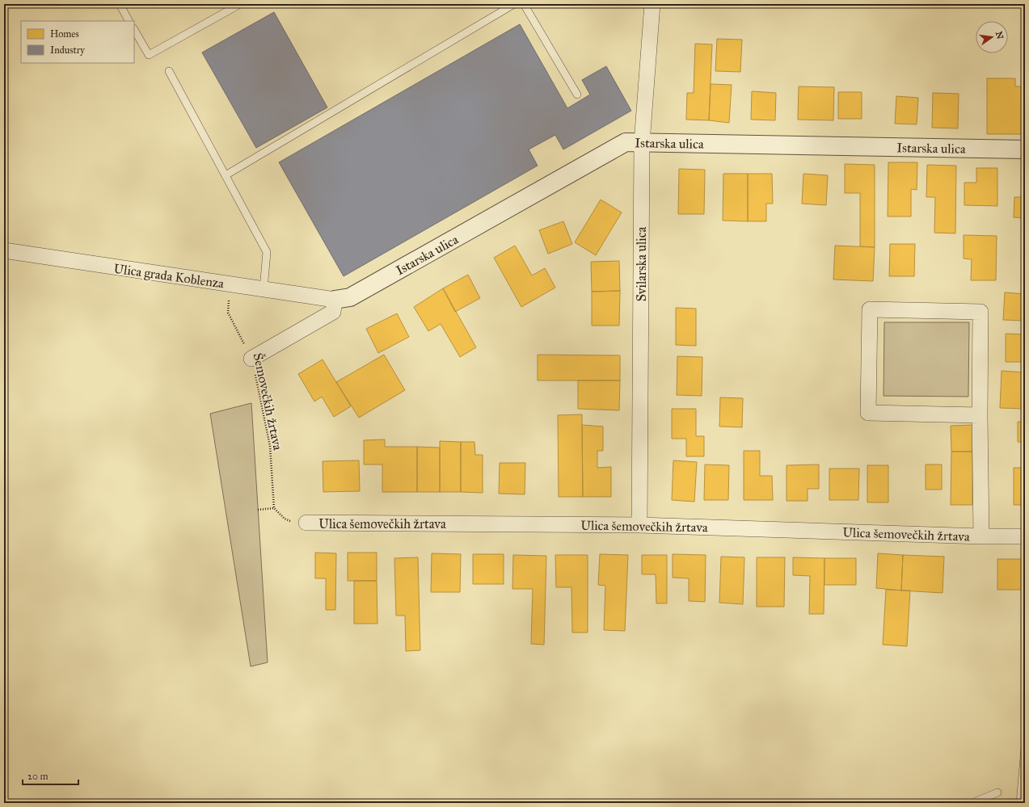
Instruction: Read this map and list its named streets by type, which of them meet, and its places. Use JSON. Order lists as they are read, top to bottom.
{
  "streets": {
    "street": [
      "Istarska ulica",
      "Svilarska ulica",
      "Ulica grada Koblenza",
      "Ulica šemovečkih žrtava"
    ],
    "path": ["Šemovečkih žrtava"]
  },
  "crossings": [
    ["Istarska ulica", "Svilarska ulica"],
    ["Istarska ulica", "Ulica grada Koblenza"],
    ["Svilarska ulica", "Ulica šemovečkih žrtava"],
    ["Ulica grada Koblenza", "Šemovečkih žrtava"]
  ],
  "legend": ["Homes", "Industry"],
  "scale_bar": "20 m",
  "north": "right"
}
